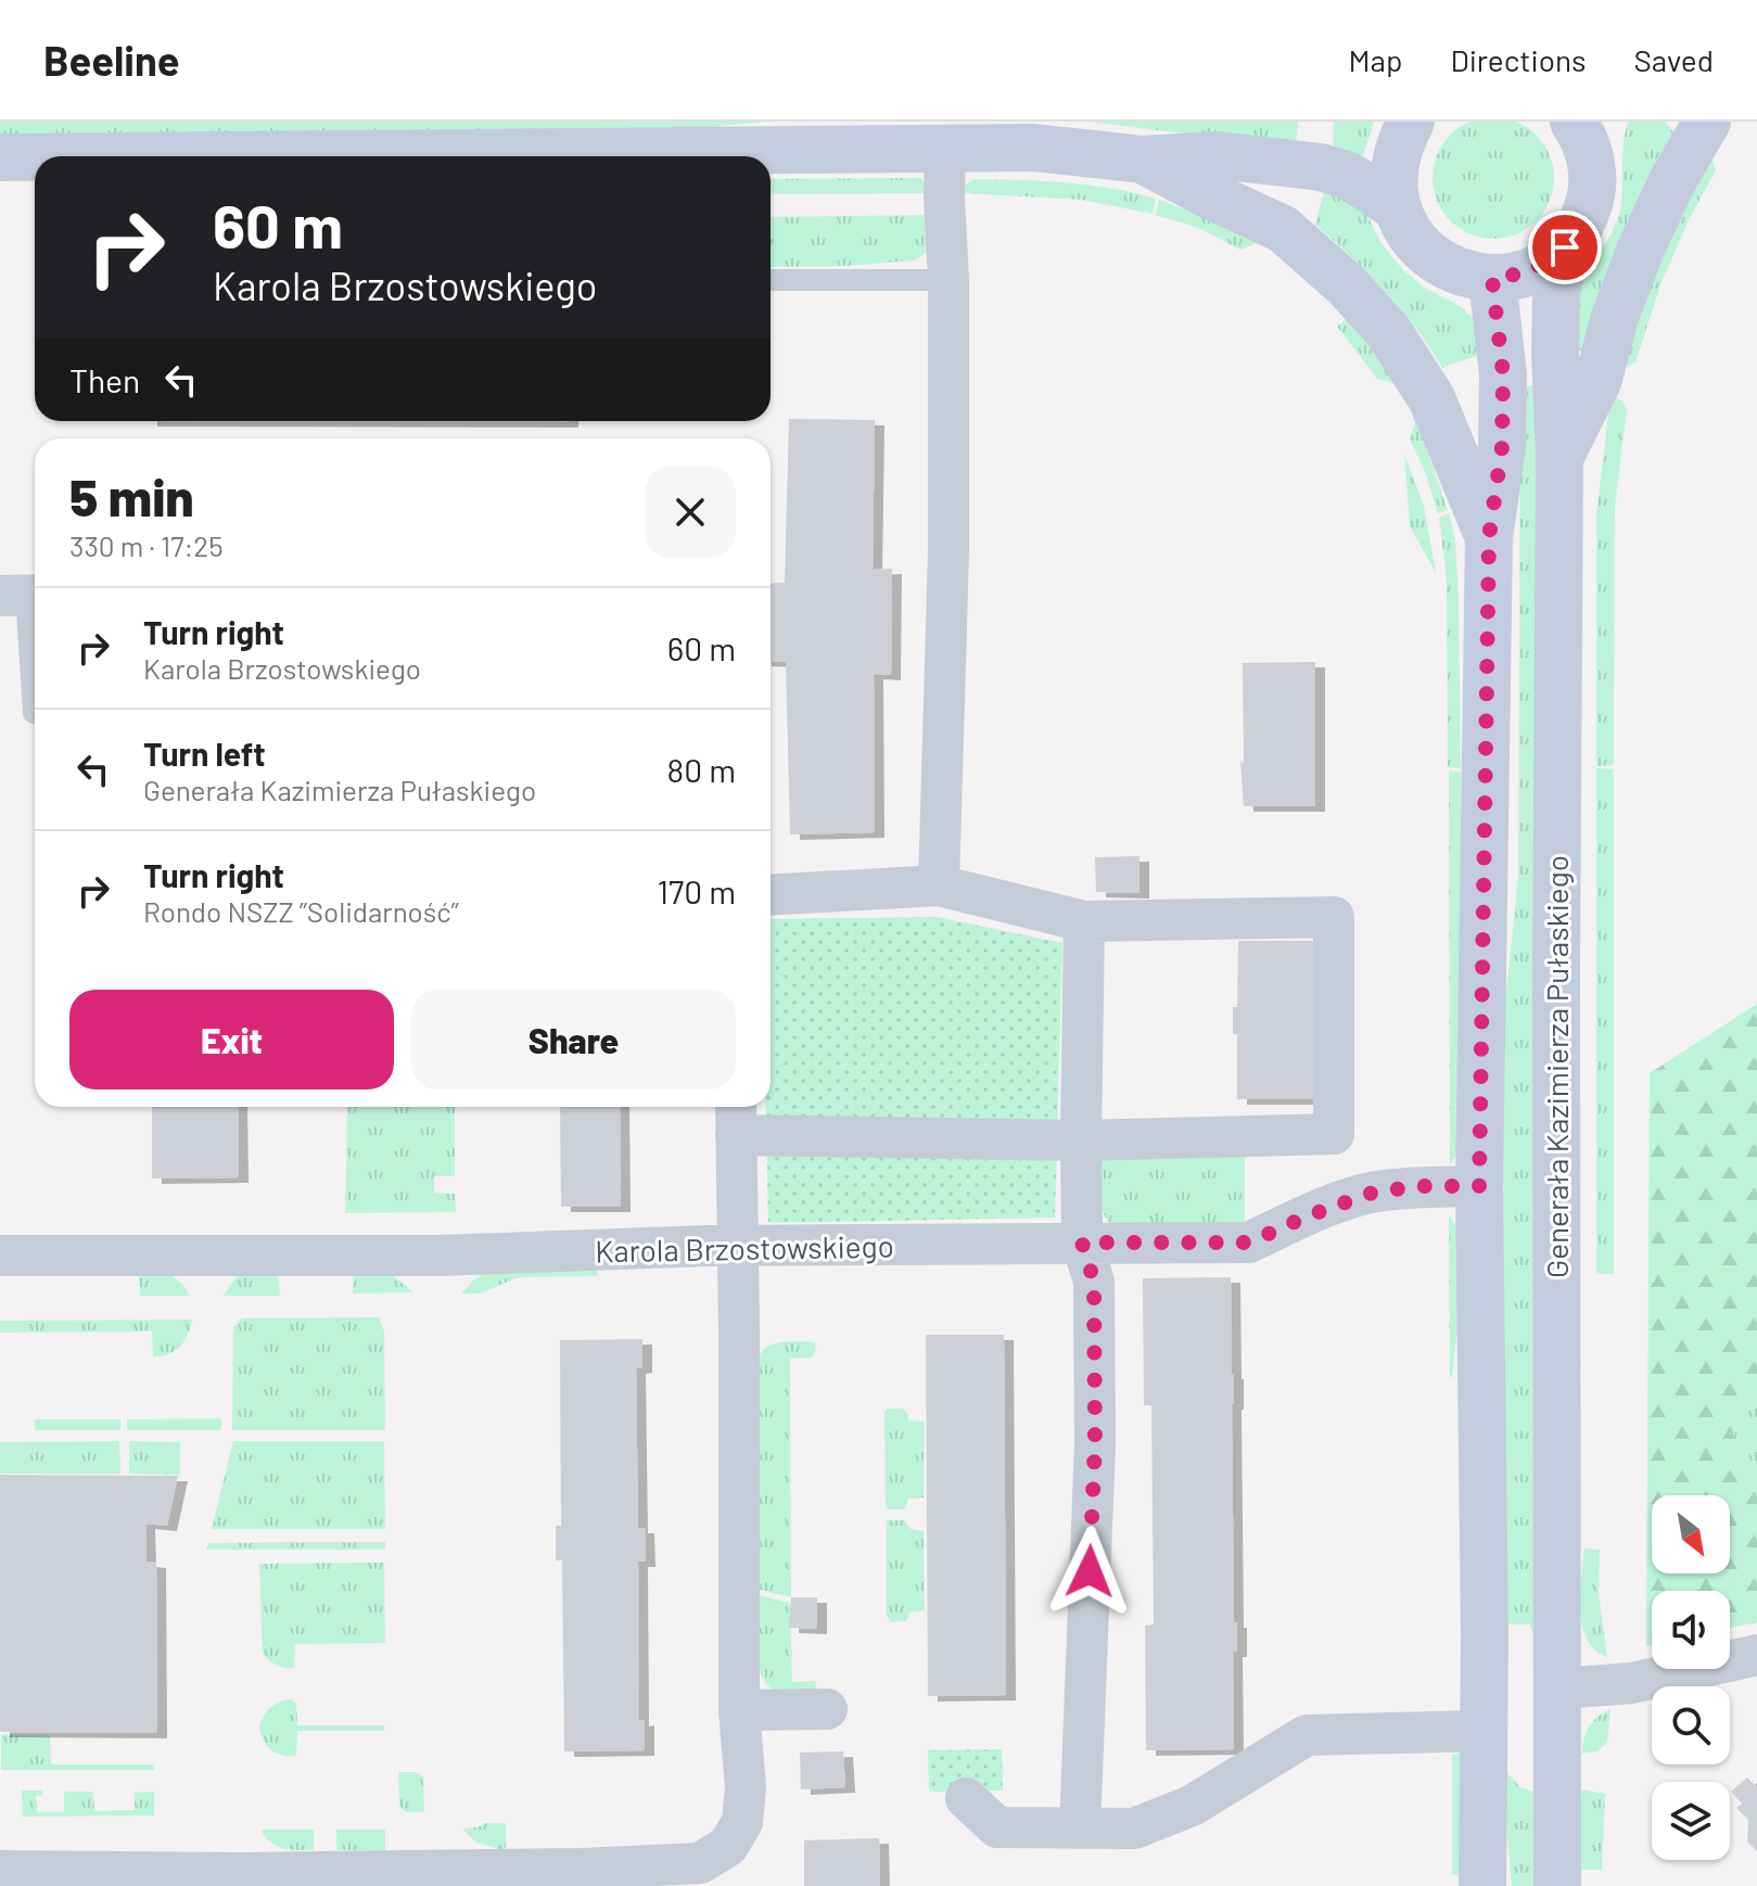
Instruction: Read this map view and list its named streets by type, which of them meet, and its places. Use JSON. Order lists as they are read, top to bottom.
{
  "streets": {
    "main road": ["Generała Kazimierza Pułaskiego"],
    "street": ["Karola Brzostowskiego"]
  },
  "north": "bottom right",
  "page": {
    "header": "Beeline",
    "nav": ["Map", "Directions", "Saved"],
    "turn": ["60 m", "Karola Brzostowskiego"],
    "then": "Then",
    "heading": ["5 min", "330 m · 17:25"],
    "list": [
      {
        "name": "Turn right",
        "note": "Karola Brzostowskiego",
        "value": "60 m"
      },
      {
        "name": "Turn left",
        "note": "Generała Kazimierza Pułaskiego",
        "value": "80 m"
      },
      {
        "name": "Turn right",
        "note": "Rondo NSZZ ”Solidarność”",
        "value": "170 m"
      }
    ],
    "buttons": ["Exit", "Share"]
  }
}
